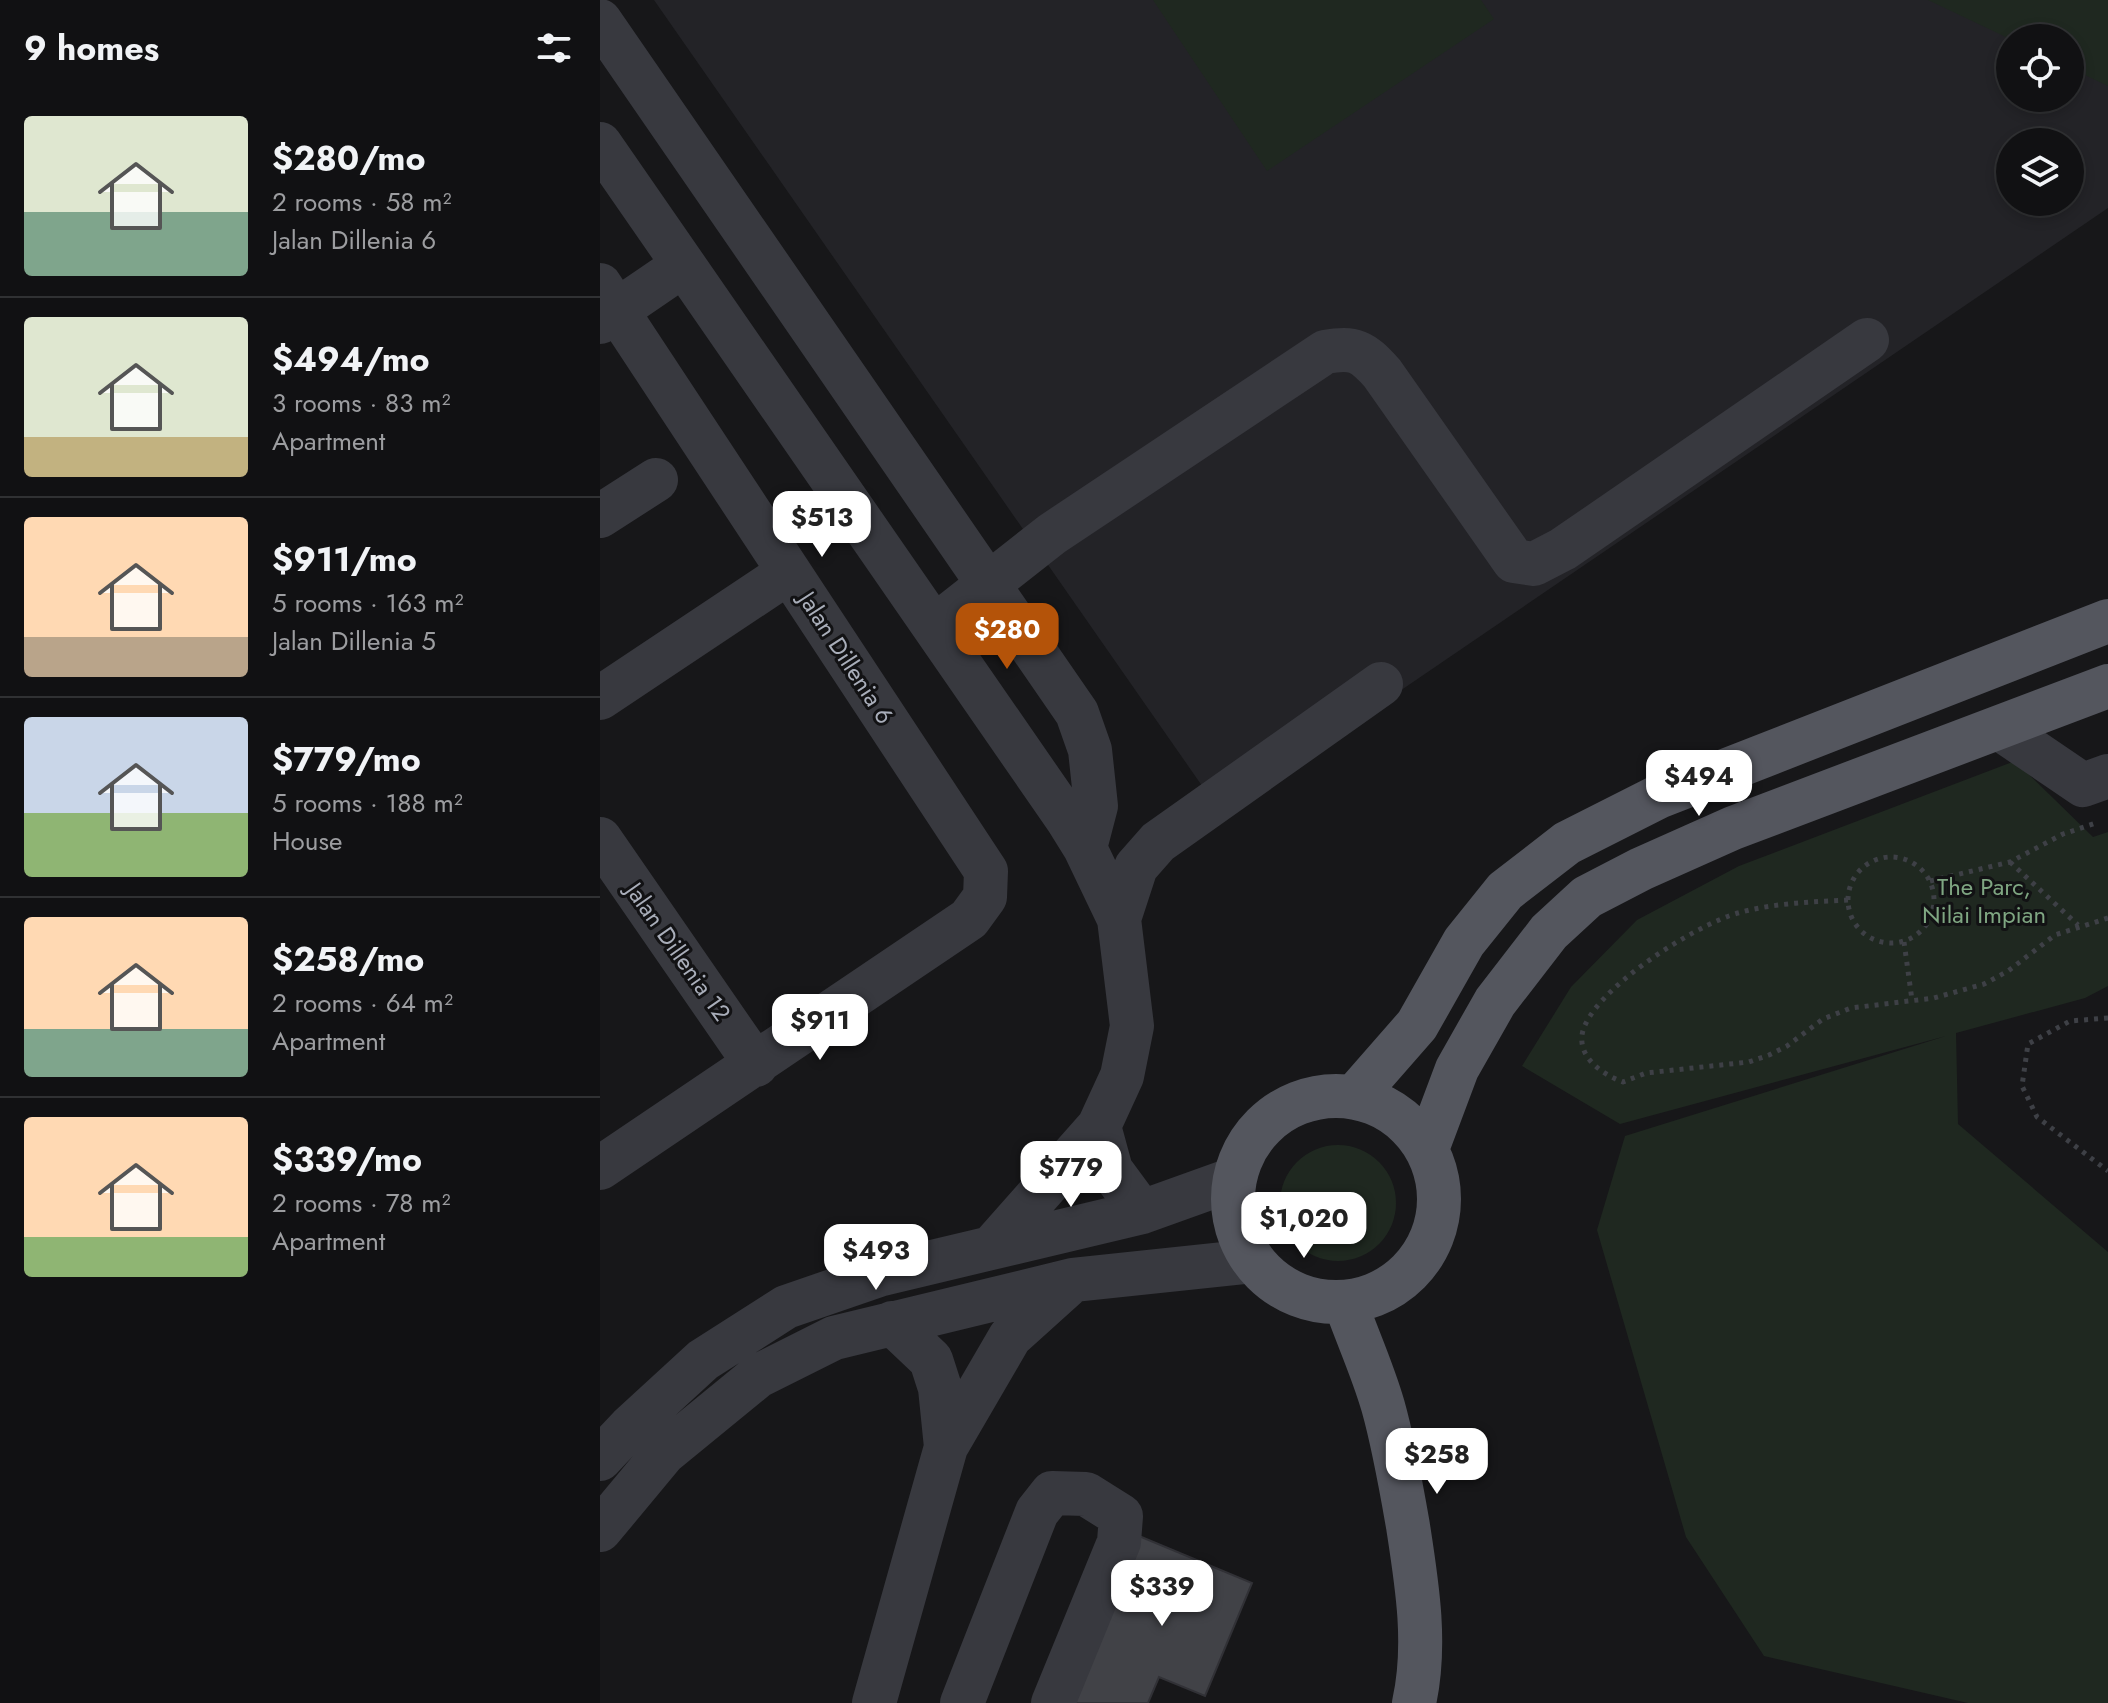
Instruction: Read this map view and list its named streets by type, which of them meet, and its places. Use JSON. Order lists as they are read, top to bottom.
{
  "streets": {
    "street": ["Jalan Dillenia 6", "Jalan Dillenia 12"]
  },
  "crossings": [
    ["Jalan Dillenia 6", "Jalan Dillenia 12"]
  ],
  "parks": ["The Parc, Nilai Impian"],
  "page": {
    "heading": "9 homes",
    "list": [
      {
        "name": "$280/mo",
        "note": "2 rooms · 58 m² · Jalan Dillenia 6"
      },
      {
        "name": "$494/mo",
        "note": "3 rooms · 83 m² · Apartment"
      },
      {
        "name": "$911/mo",
        "note": "5 rooms · 163 m² · Jalan Dillenia 5"
      },
      {
        "name": "$779/mo",
        "note": "5 rooms · 188 m² · House"
      },
      {
        "name": "$258/mo",
        "note": "2 rooms · 64 m² · Apartment"
      },
      {
        "name": "$339/mo",
        "note": "2 rooms · 78 m² · Apartment"
      }
    ],
    "price": [
      "$513",
      "$280",
      "$494",
      "$911",
      "$779",
      "$1,020",
      "$493",
      "$258",
      "$339"
    ]
  }
}
